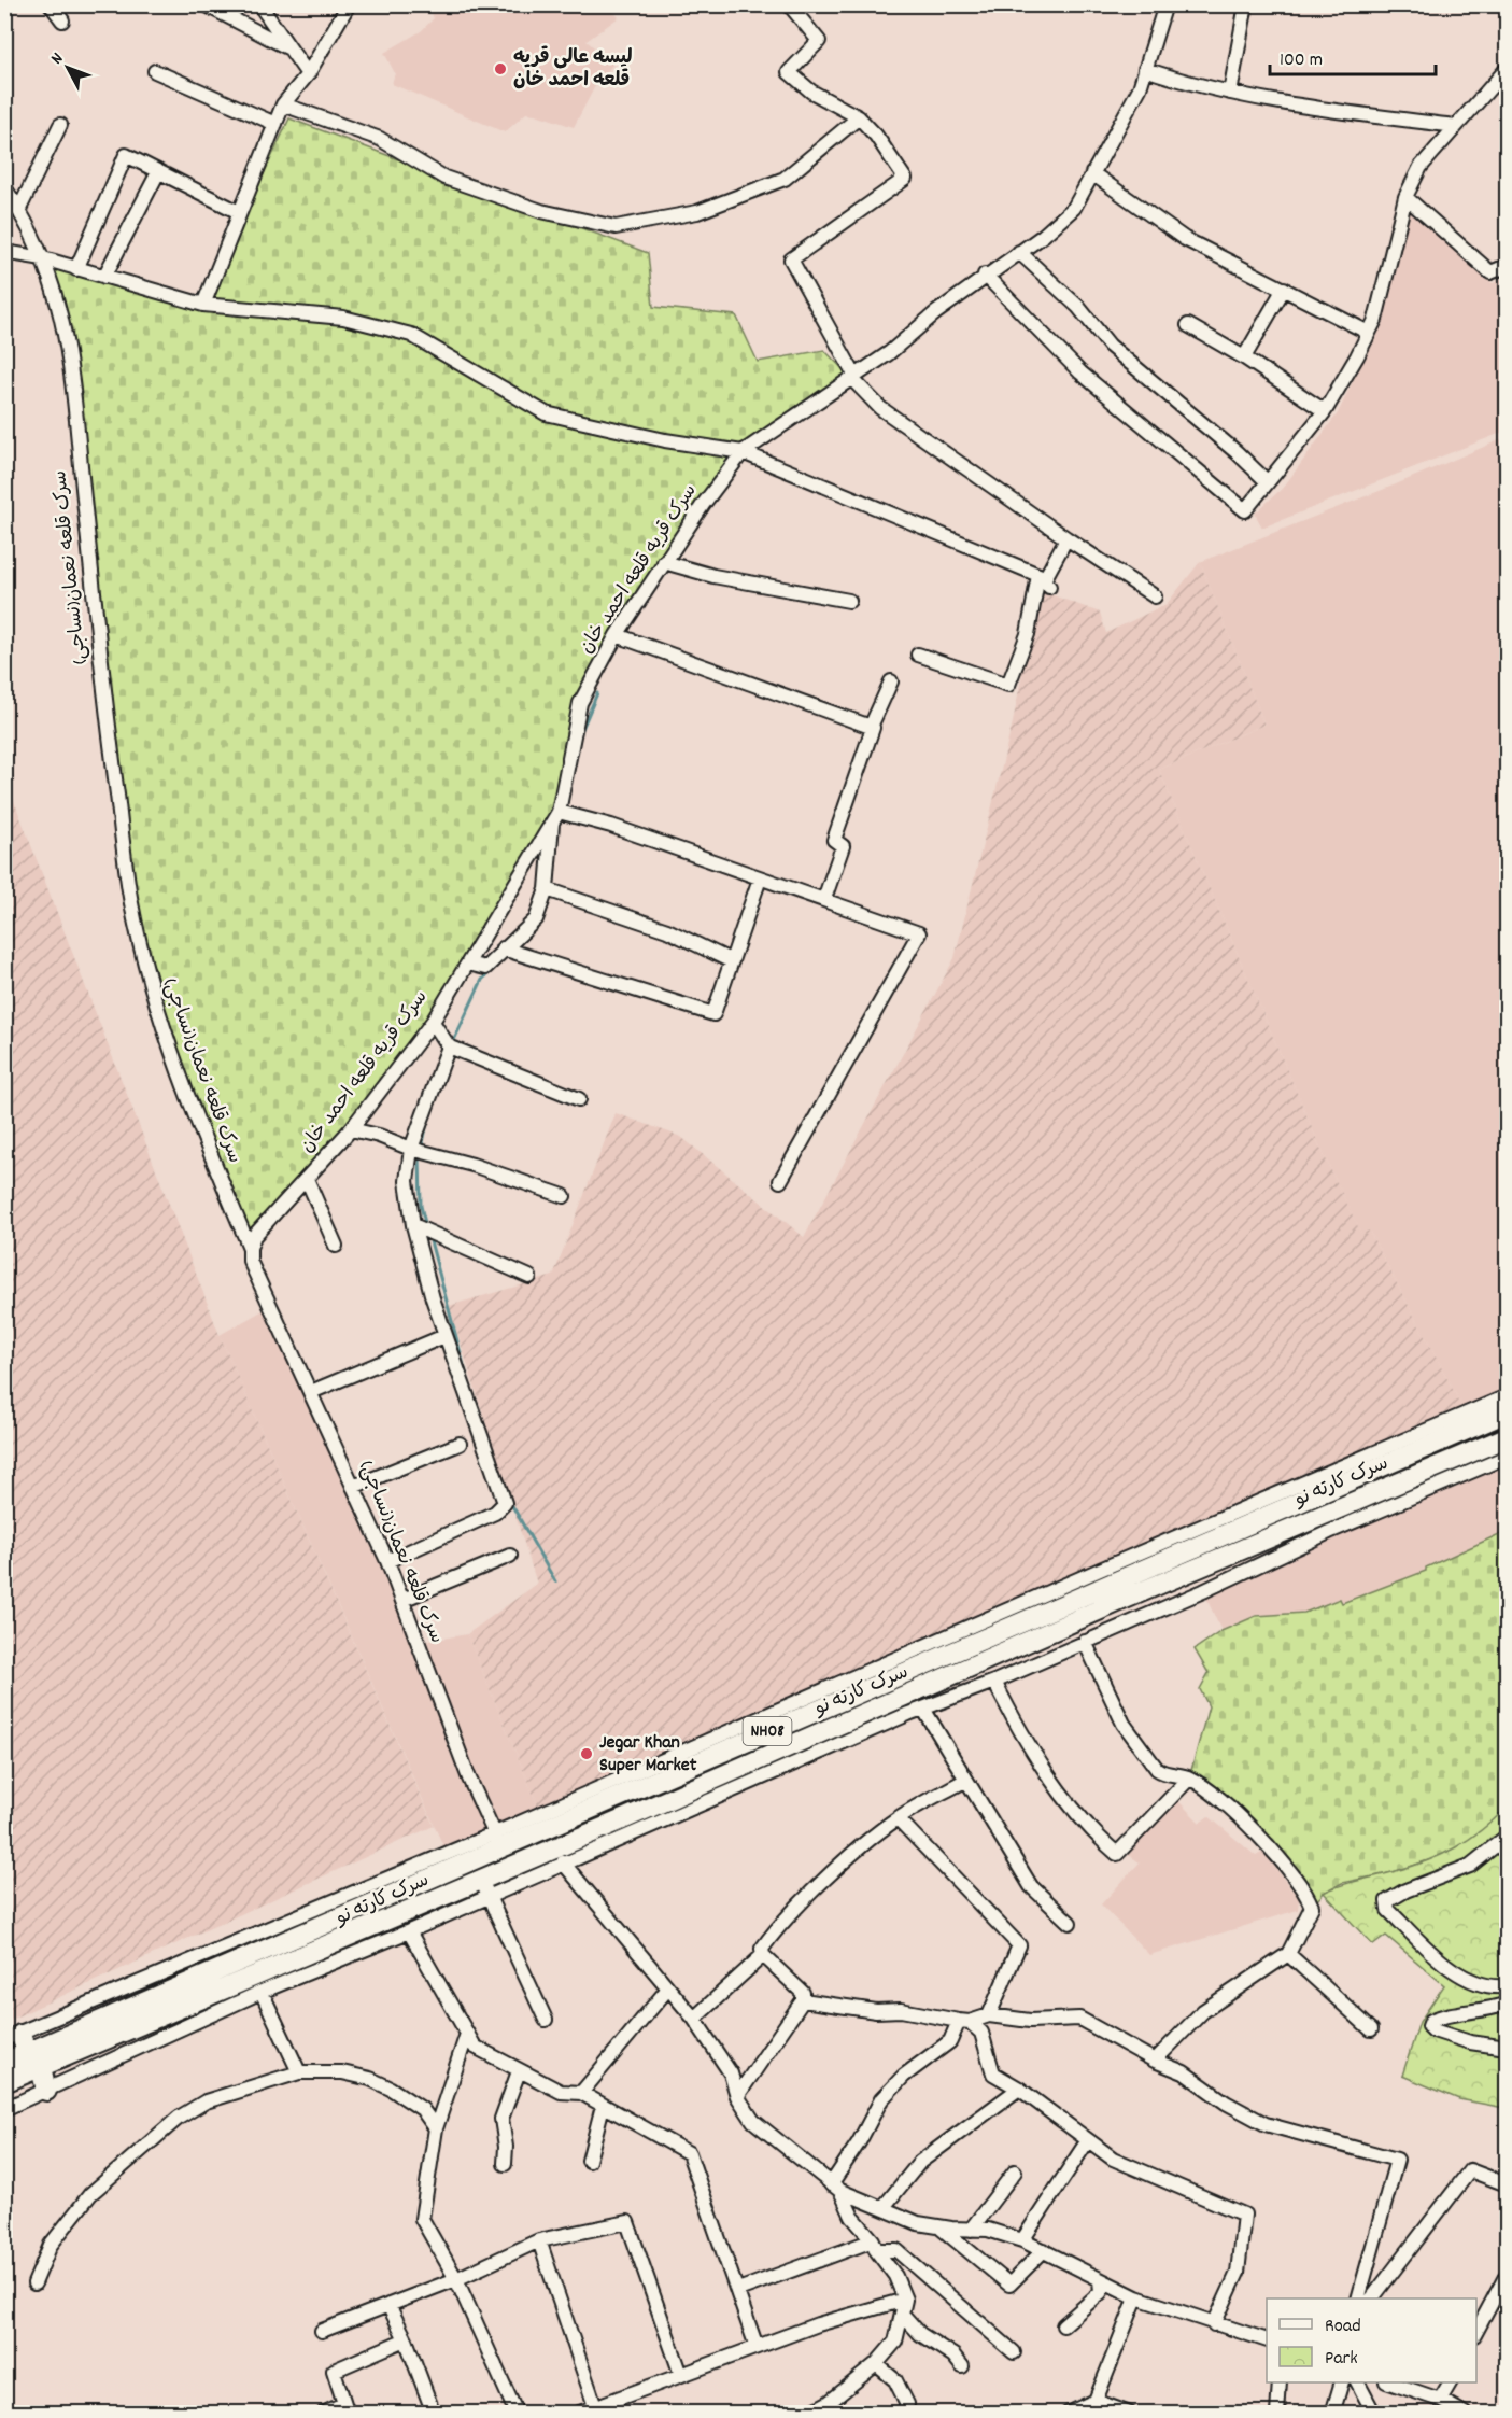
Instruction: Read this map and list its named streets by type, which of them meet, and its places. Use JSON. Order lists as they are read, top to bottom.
{
  "streets": {
    "highway": ["سرک کارته نو", "NH08"],
    "street": ["سرک قلعه نعمان(نساجی)", "سرک قریه قلعه احمد خان"]
  },
  "crossings": [
    ["سرک قلعه نعمان(نساجی)", "سرک قریه قلعه احمد خان"],
    ["سرک قلعه نعمان(نساجی)", "سرک کارته نو"],
    ["سرک کارته نو", "NH08"]
  ],
  "places": ["لیسه عالی قریه قلعه احمد خان", "Jegar Khan Super Market"],
  "legend": ["Road", "Park"],
  "scale_bar": "100 m",
  "north": "top left"
}
